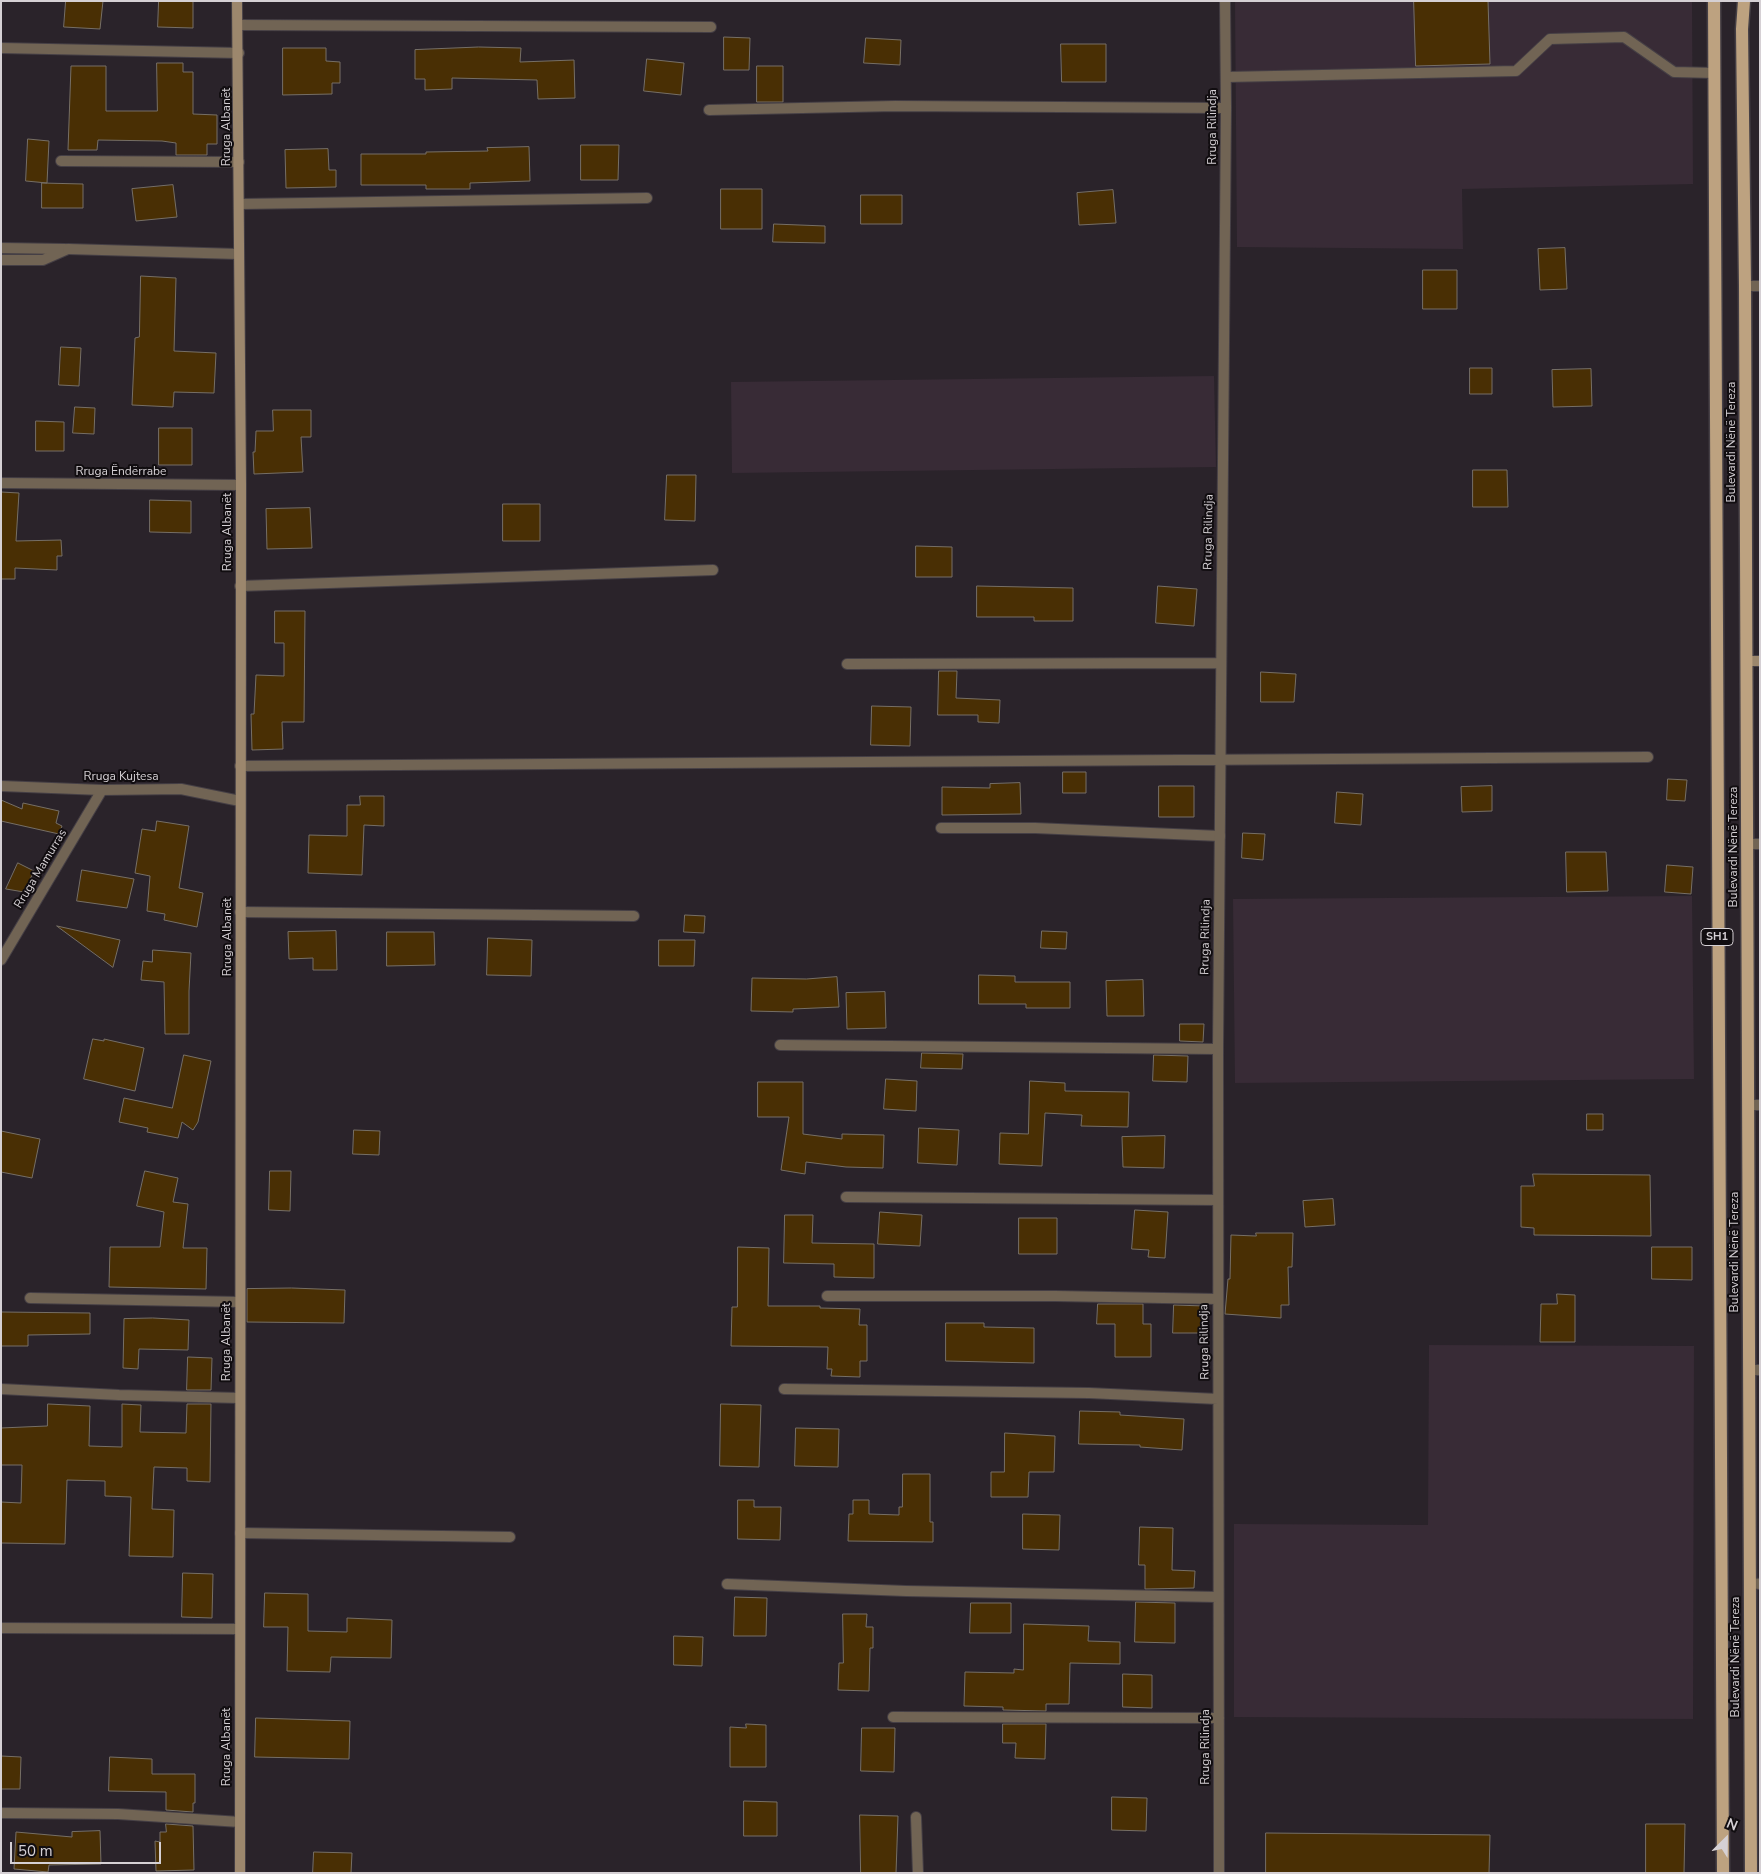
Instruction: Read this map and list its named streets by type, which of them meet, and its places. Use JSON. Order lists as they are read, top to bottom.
{
  "streets": {
    "main road": ["Bulevardi Nënë Tereza", "SH1"],
    "street": [
      "Rruga Albanët",
      "Rruga Rilindja",
      "Rruga Ëndërrabe",
      "Rruga Kujtesa",
      "Rruga Mamurras"
    ]
  },
  "crossings": [
    ["Rruga Albanët", "Rruga Ëndërrabe"],
    ["Rruga Albanët", "Rruga Kujtesa"],
    ["Rruga Kujtesa", "Rruga Mamurras"]
  ],
  "scale_bar": "50 m",
  "north": "top right"
}
